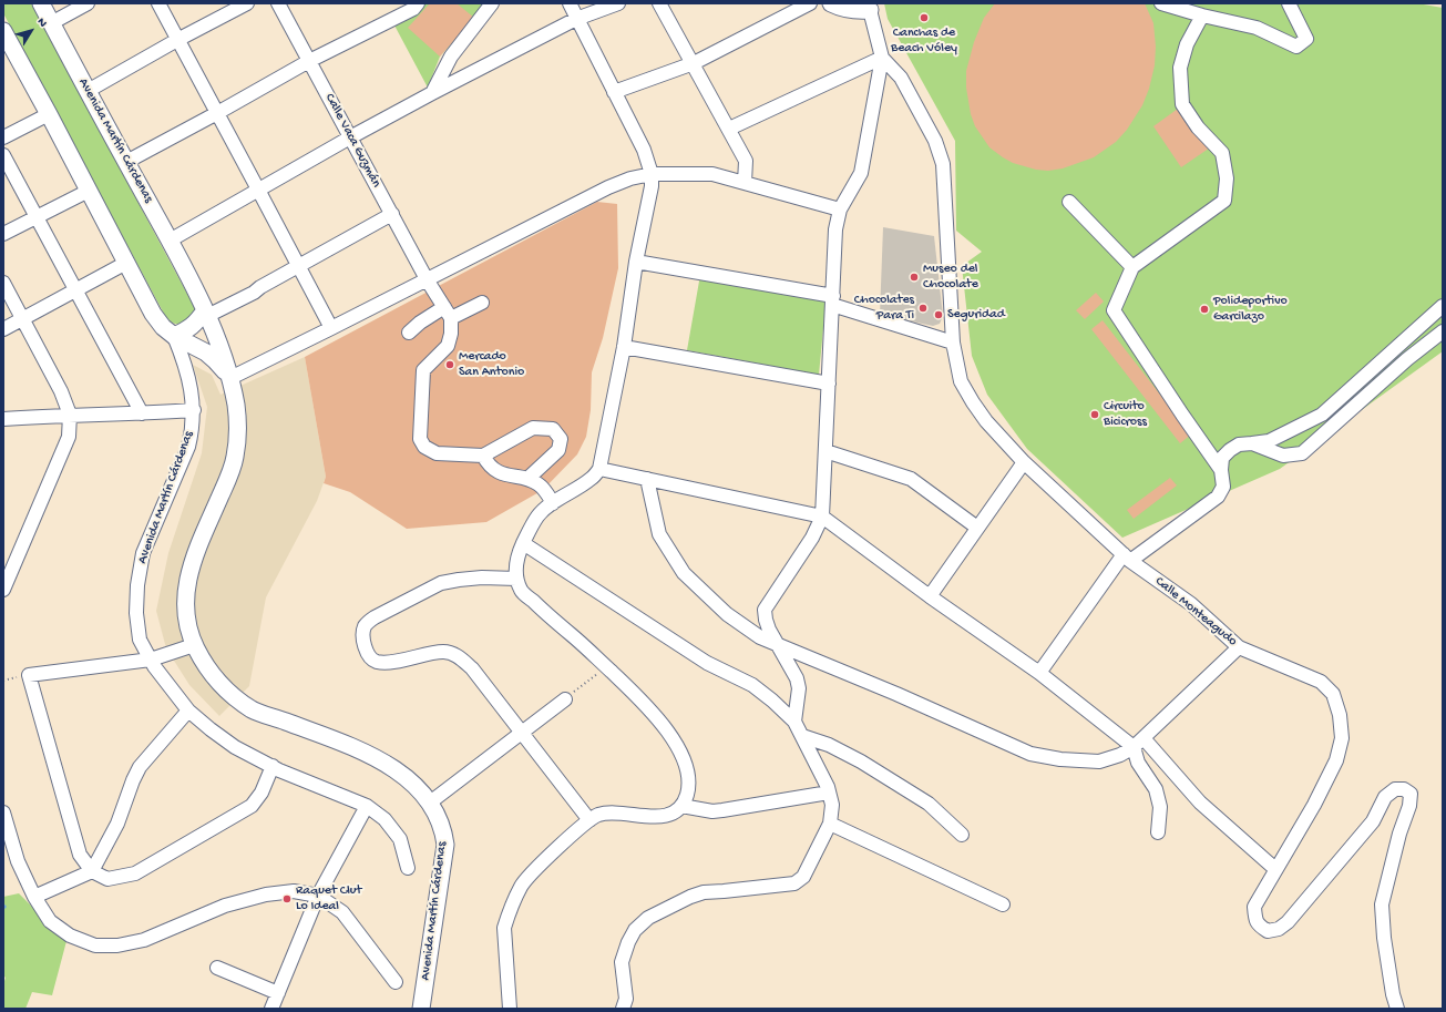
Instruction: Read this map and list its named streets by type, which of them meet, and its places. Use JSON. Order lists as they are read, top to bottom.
{
  "streets": {
    "main road": ["Avenida Martín Cárdenas"],
    "street": ["Calle Vaca Guzmán", "Calle Monteagudo"]
  },
  "places": [
    "Canchas de Beach Vóley",
    "Museo del Chocolate",
    "Chocolates Para Ti",
    "Polideportivo Garcilazo",
    "Seguridad",
    "Mercado San Antonio",
    "Circuito Bicicross",
    "Raquet Clut Lo Ideal"
  ],
  "north": "top right"
}
